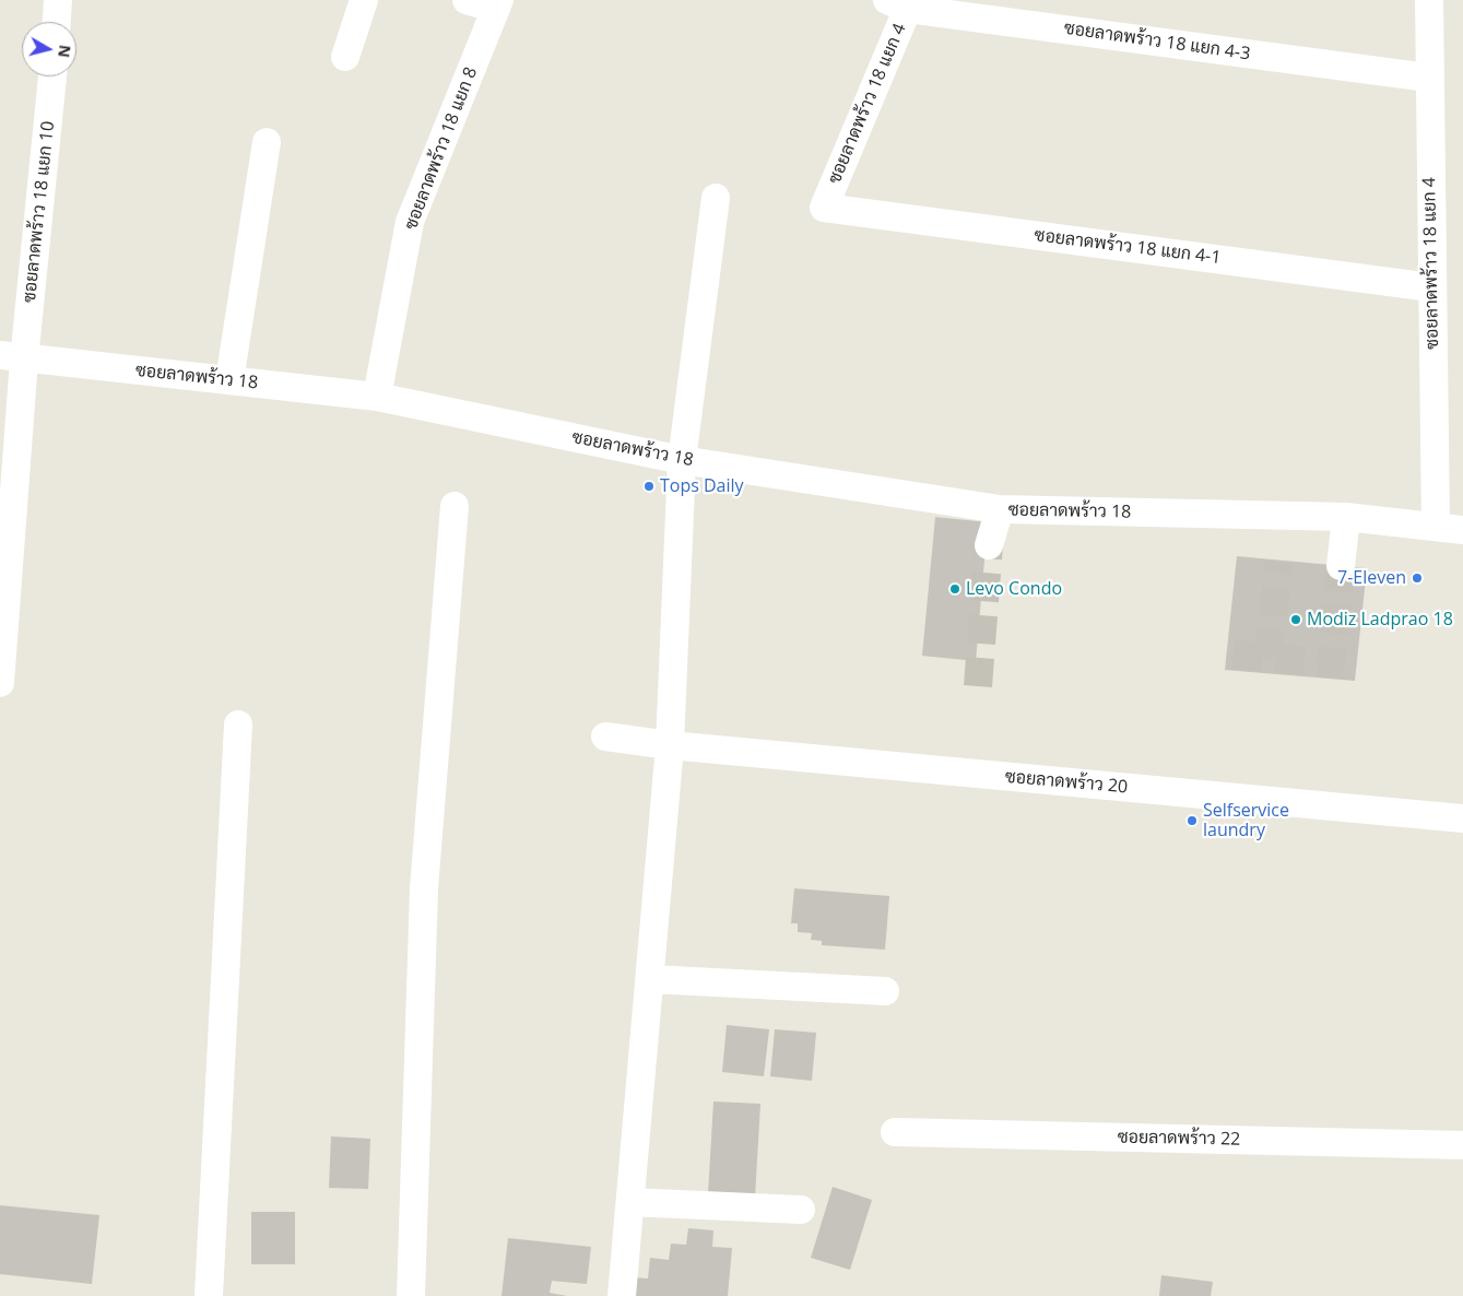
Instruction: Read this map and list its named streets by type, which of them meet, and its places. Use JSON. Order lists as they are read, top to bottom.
{
  "streets": {
    "street": [
      "ซอยลาดพร้าว 18 แยก 4-3",
      "ซอยลาดพร้าว 18 แยก 4",
      "ซอยลาดพร้าว 18 แยก 8",
      "ซอยลาดพร้าว 18 แยก 10",
      "ซอยลาดพร้าว 18 แยก 4-1",
      "ซอยลาดพร้าว 18",
      "ซอยลาดพร้าว 20",
      "ซอยลาดพร้าว 22"
    ]
  },
  "crossings": [
    ["ซอยลาดพร้าว 18 แยก 4-3", "ซอยลาดพร้าว 18 แยก 4"],
    ["ซอยลาดพร้าว 18 แยก 4", "ซอยลาดพร้าว 18 แยก 4-1"],
    ["ซอยลาดพร้าว 18 แยก 4", "ซอยลาดพร้าว 18"],
    ["ซอยลาดพร้าว 18 แยก 8", "ซอยลาดพร้าว 18"],
    ["ซอยลาดพร้าว 18 แยก 10", "ซอยลาดพร้าว 18"]
  ],
  "places": [
    "Tops Daily",
    "7-Eleven",
    "Levo Condo",
    "Modiz Ladprao 18",
    "Selfservice laundry"
  ],
  "north": "right"
}
